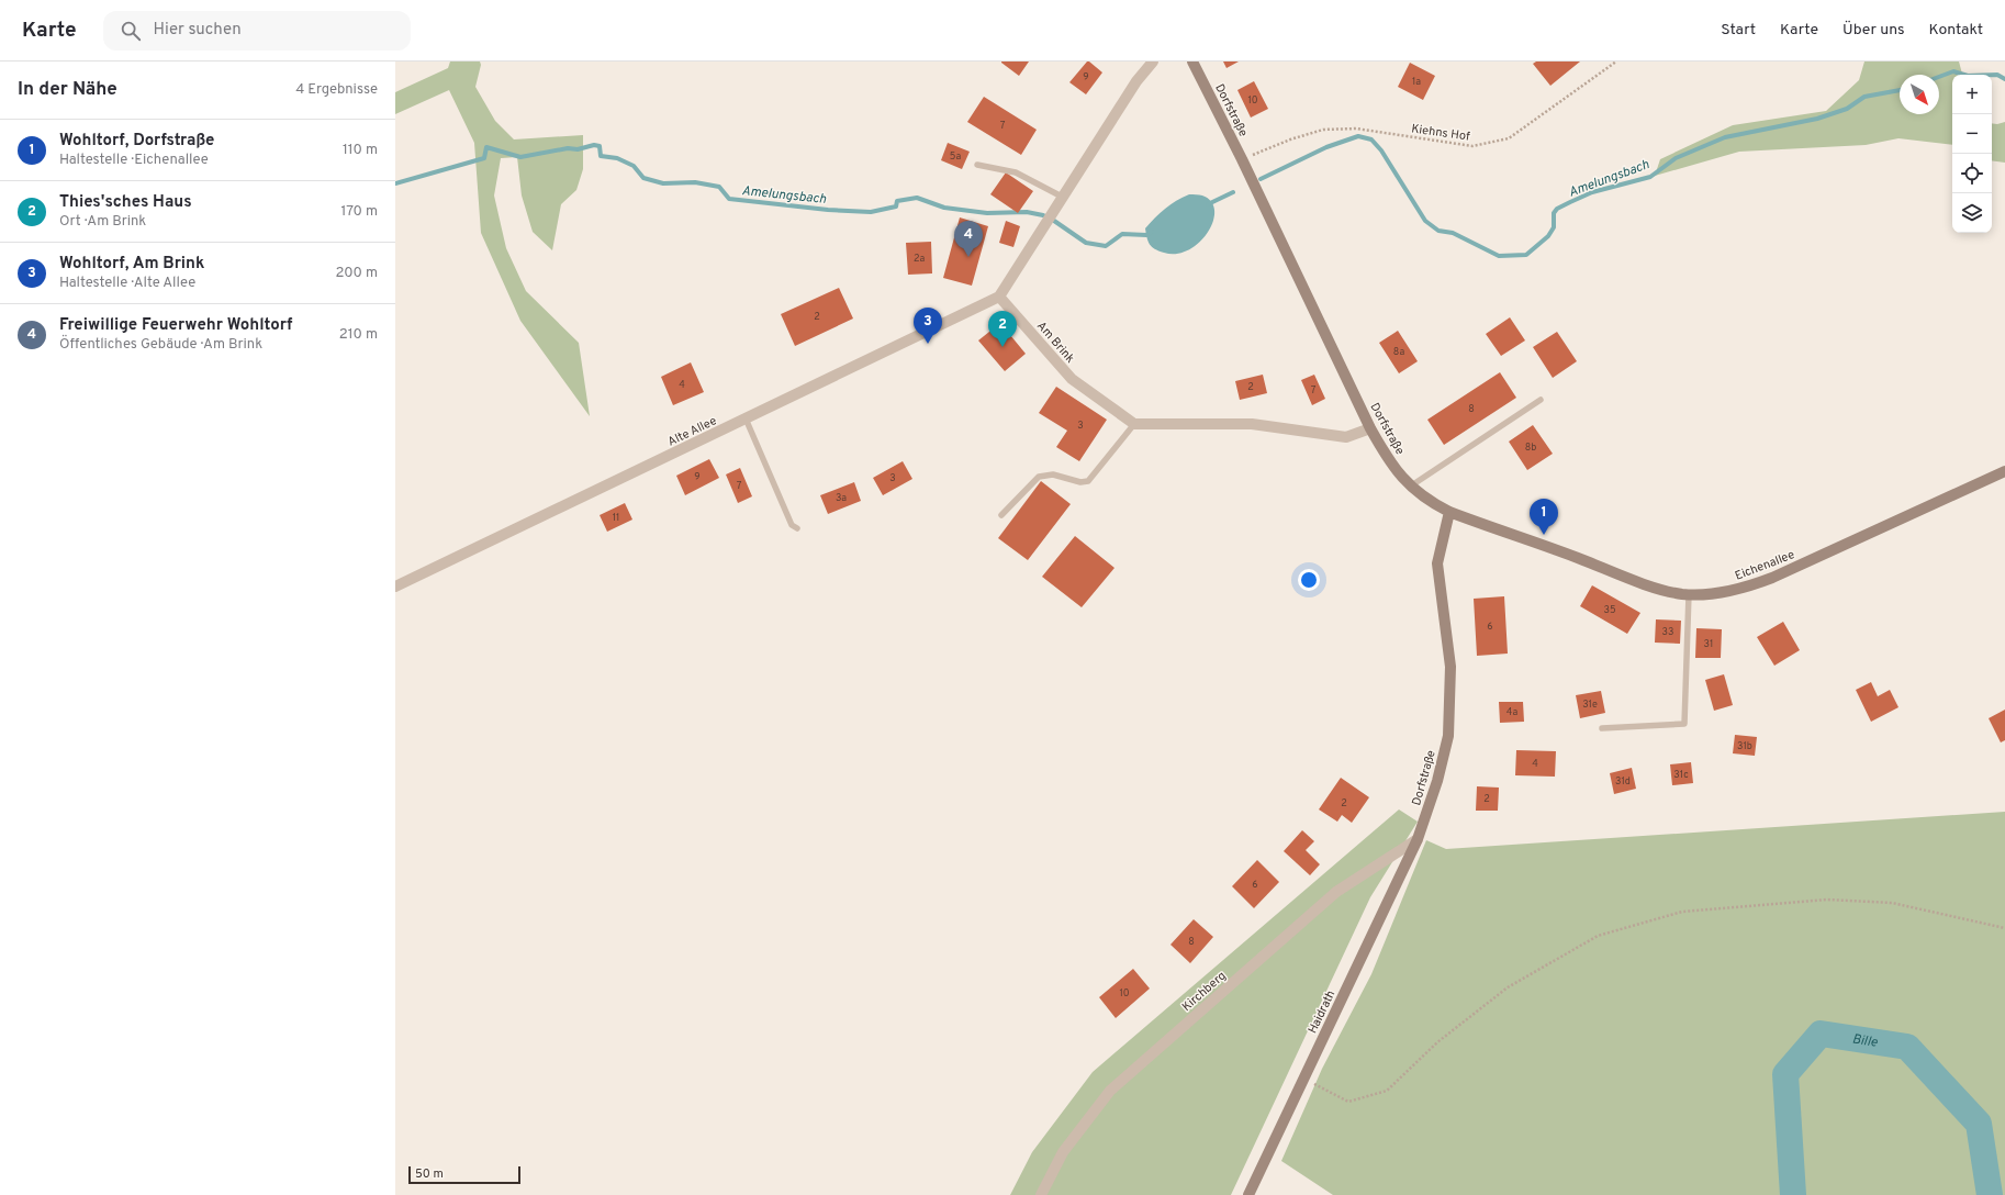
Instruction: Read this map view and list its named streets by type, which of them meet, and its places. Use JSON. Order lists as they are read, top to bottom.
{
  "streets": {
    "street": [
      "Dorfstraße",
      "Am Brink",
      "Alte Allee",
      "Eichenallee",
      "Kirchberg",
      "Haidrath"
    ],
    "path": ["Kiehns Hof"]
  },
  "crossings": [
    ["Dorfstraße", "Kiehns Hof"],
    ["Dorfstraße", "Eichenallee"],
    ["Dorfstraße", "Kirchberg"],
    ["Dorfstraße", "Haidrath"],
    ["Am Brink", "Alte Allee"],
    ["Kirchberg", "Haidrath"]
  ],
  "water": ["Amelungsbach", "Bille"],
  "house_numbers": [
    "9",
    "1a",
    "10",
    "7",
    "5a",
    "2a",
    "2",
    "8a",
    "4",
    "2",
    "7",
    "8",
    "3",
    "8b",
    "9",
    "3",
    "7",
    "3a",
    "11",
    "35",
    "6",
    "33",
    "31",
    "31e",
    "4a",
    "31b",
    "4",
    "31c",
    "31d",
    "2",
    "2",
    "6",
    "8",
    "10"
  ],
  "scale_bar": "50 m",
  "north": "bottom right",
  "page": {
    "header": "Karte",
    "search": "Hier suchen",
    "nav": [
      "Start",
      "Karte",
      "Über uns",
      "Kontakt"
    ],
    "heading": ["In der Nähe", "4 Ergebnisse"],
    "map_buttons": ["+", "−"],
    "list": [
      {
        "mark": "1",
        "name": "Wohltorf, Dorfstraße",
        "note": "Haltestelle · Eichenallee",
        "value": "110 m"
      },
      {
        "mark": "2",
        "name": "Thies'sches Haus",
        "note": "Ort · Am Brink",
        "value": "170 m"
      },
      {
        "mark": "3",
        "name": "Wohltorf, Am Brink",
        "note": "Haltestelle · Alte Allee",
        "value": "200 m"
      },
      {
        "mark": "4",
        "name": "Freiwillige Feuerwehr Wohltorf",
        "note": "Öffentliches Gebäude · Am Brink",
        "value": "210 m"
      }
    ],
    "pins": [
      "4",
      "3",
      "2",
      "1"
    ],
    "scale": "50 m"
  }
}
